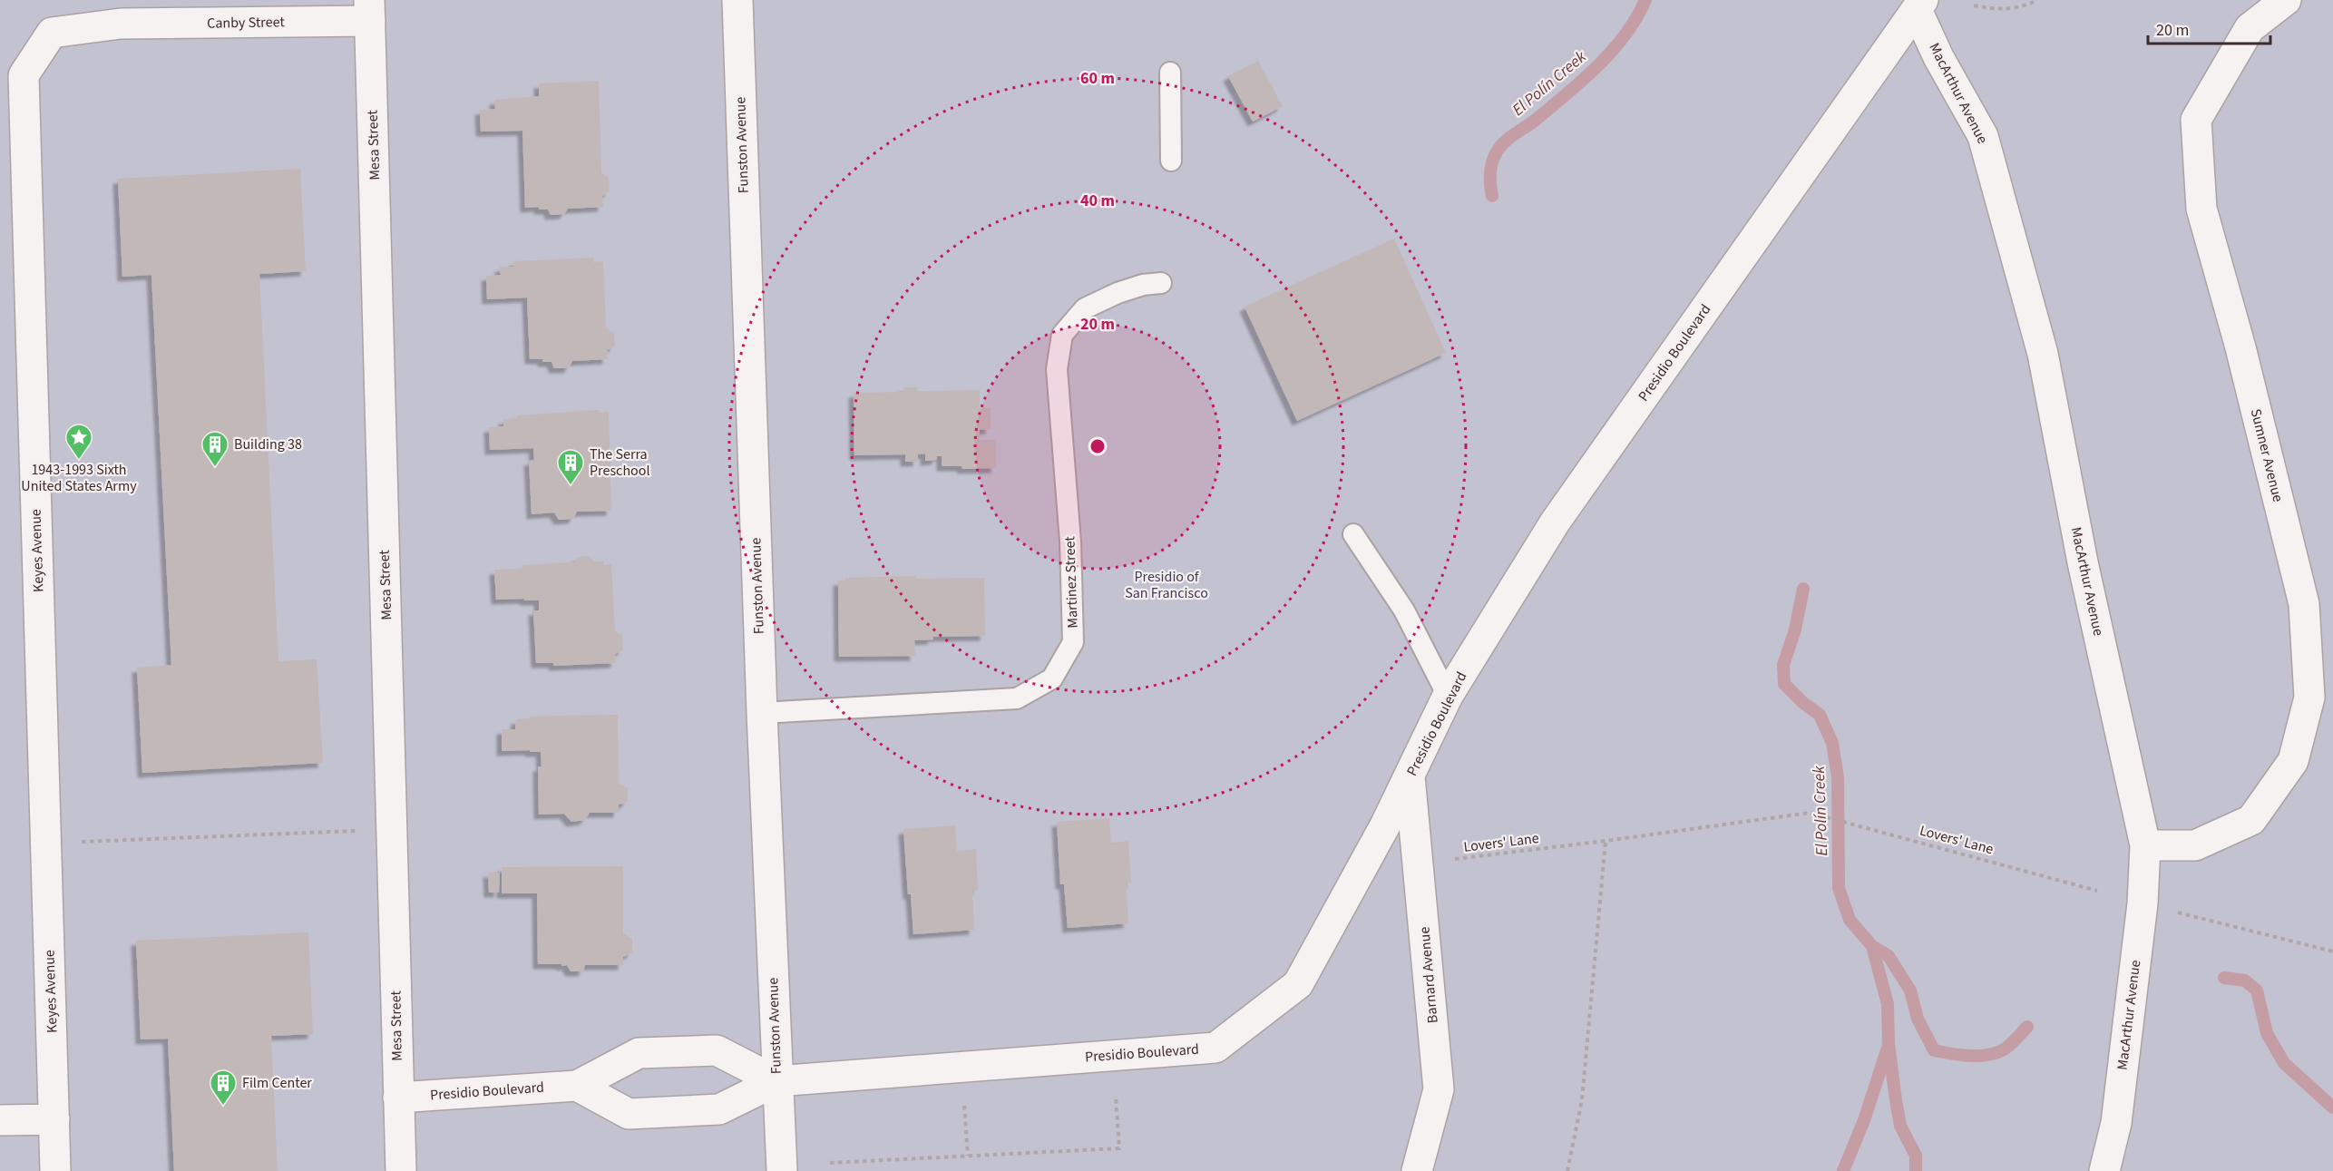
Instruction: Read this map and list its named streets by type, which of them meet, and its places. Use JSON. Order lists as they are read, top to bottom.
{
  "streets": {
    "street": [
      "Canby Street",
      "MacArthur Avenue",
      "Mesa Street",
      "Funston Avenue",
      "Presidio Boulevard",
      "Sumner Avenue",
      "Keyes Avenue",
      "Barnard Avenue"
    ],
    "lane": ["Martinez Street"],
    "path": ["Lovers' Lane"]
  },
  "crossings": [
    ["Canby Street", "Mesa Street"],
    ["Canby Street", "Keyes Avenue"],
    ["MacArthur Avenue", "Presidio Boulevard"],
    ["MacArthur Avenue", "Sumner Avenue"],
    ["Mesa Street", "Presidio Boulevard"],
    ["Funston Avenue", "Presidio Boulevard"],
    ["Funston Avenue", "Martinez Street"],
    ["Presidio Boulevard", "Barnard Avenue"]
  ],
  "water": ["El Polín Creek"],
  "parks": ["Presidio of San Francisco"],
  "places": {
    "place": ["1943-1993 Sixth United States Army"],
    "building": ["Building 38", "The Serra Preschool", "Film Center"]
  },
  "scale_bar": "20 m",
  "rings": ["60 m", "40 m", "20 m"]
}
